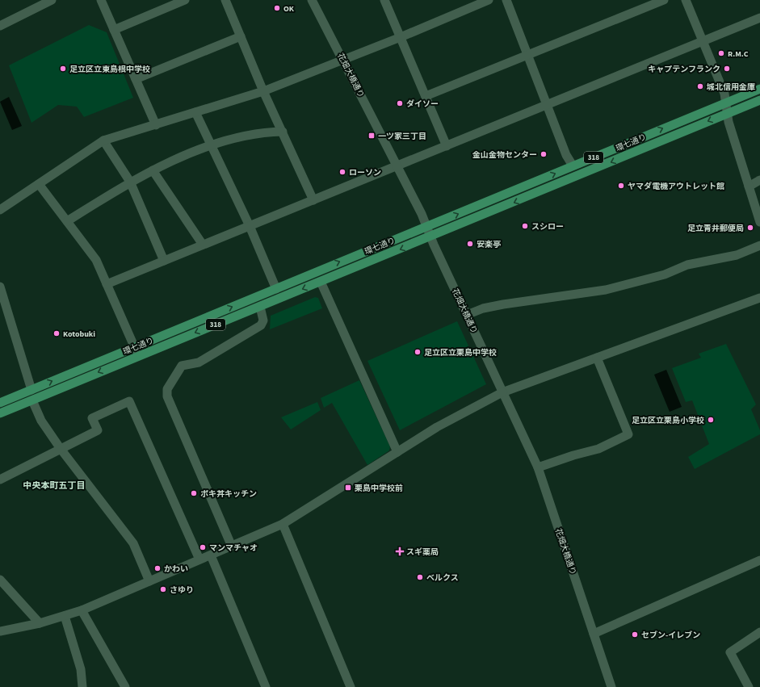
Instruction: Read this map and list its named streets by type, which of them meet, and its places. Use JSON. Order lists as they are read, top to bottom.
{
  "streets": {
    "main road": ["環七通り", "318"],
    "street": ["花畑大橋通り"]
  },
  "crossings": [
    ["花畑大橋通り", "環七通り"]
  ],
  "districts": ["中央本町五丁目"],
  "places": {
    "other": [
      "OK",
      "R.M.C",
      "足立区立東島根中学校",
      "キャプテンフランク",
      "城北信用金庫",
      "ダイソー",
      "金山金物センター",
      "ローソン",
      "ヤマダ電機アウトレット館",
      "スシロー",
      "足立青井郵便局",
      "安楽亭",
      "Kotobuki",
      "足立区立栗島中学校",
      "足立区立栗島小学校",
      "ポキ丼キッチン",
      "マンマチャオ",
      "かわい",
      "ベルクス",
      "さゆり",
      "セブン-イレブン"
    ],
    "transit": ["一ツ家三丁目", "栗島中学校前"],
    "health": ["スギ薬局"]
  }
}
